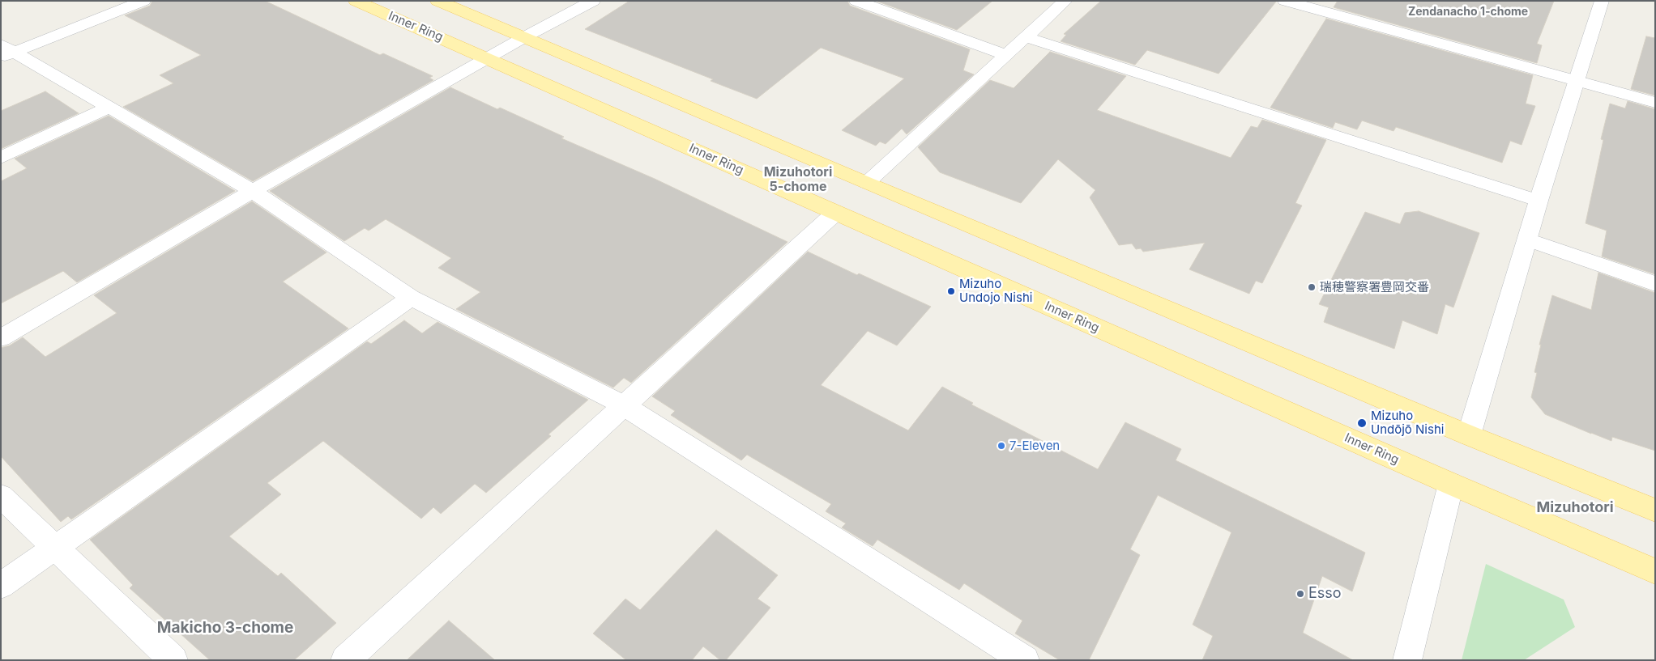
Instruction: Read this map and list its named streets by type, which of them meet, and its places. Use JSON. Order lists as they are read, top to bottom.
{
  "streets": {
    "main road": ["Inner Ring"]
  },
  "districts": [
    "Zendanacho 1-chome",
    "Mizuhotori 5-chome",
    "Mizuhotori",
    "Makicho 3-chome"
  ],
  "places": [
    "瑞穂警察署豊岡交番",
    "Mizuho Undojo Nishi",
    "Mizuho Undōjō Nishi",
    "7-Eleven",
    "Esso"
  ]
}
